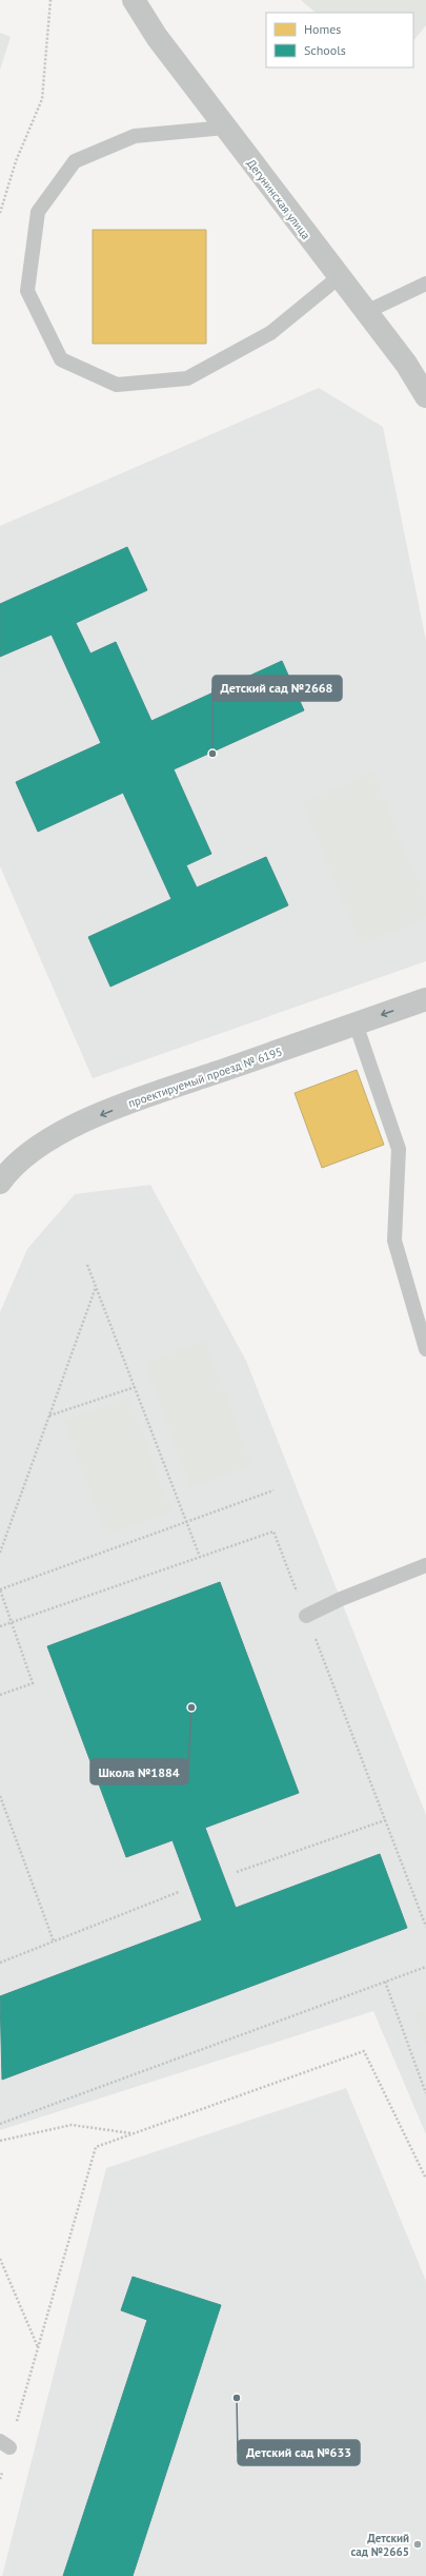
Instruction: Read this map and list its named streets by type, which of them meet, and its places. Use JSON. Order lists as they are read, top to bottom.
{
  "streets": {
    "street": ["Дегунинская улица", "проектируемый проезд № 6195"]
  },
  "one_way": ["проектируемый проезд № 6195"],
  "places": [
    "Детский сад №2668",
    "Школа №1884",
    "Детский сад №633",
    "Детский сад №2665"
  ],
  "legend": ["Homes", "Schools"]
}
